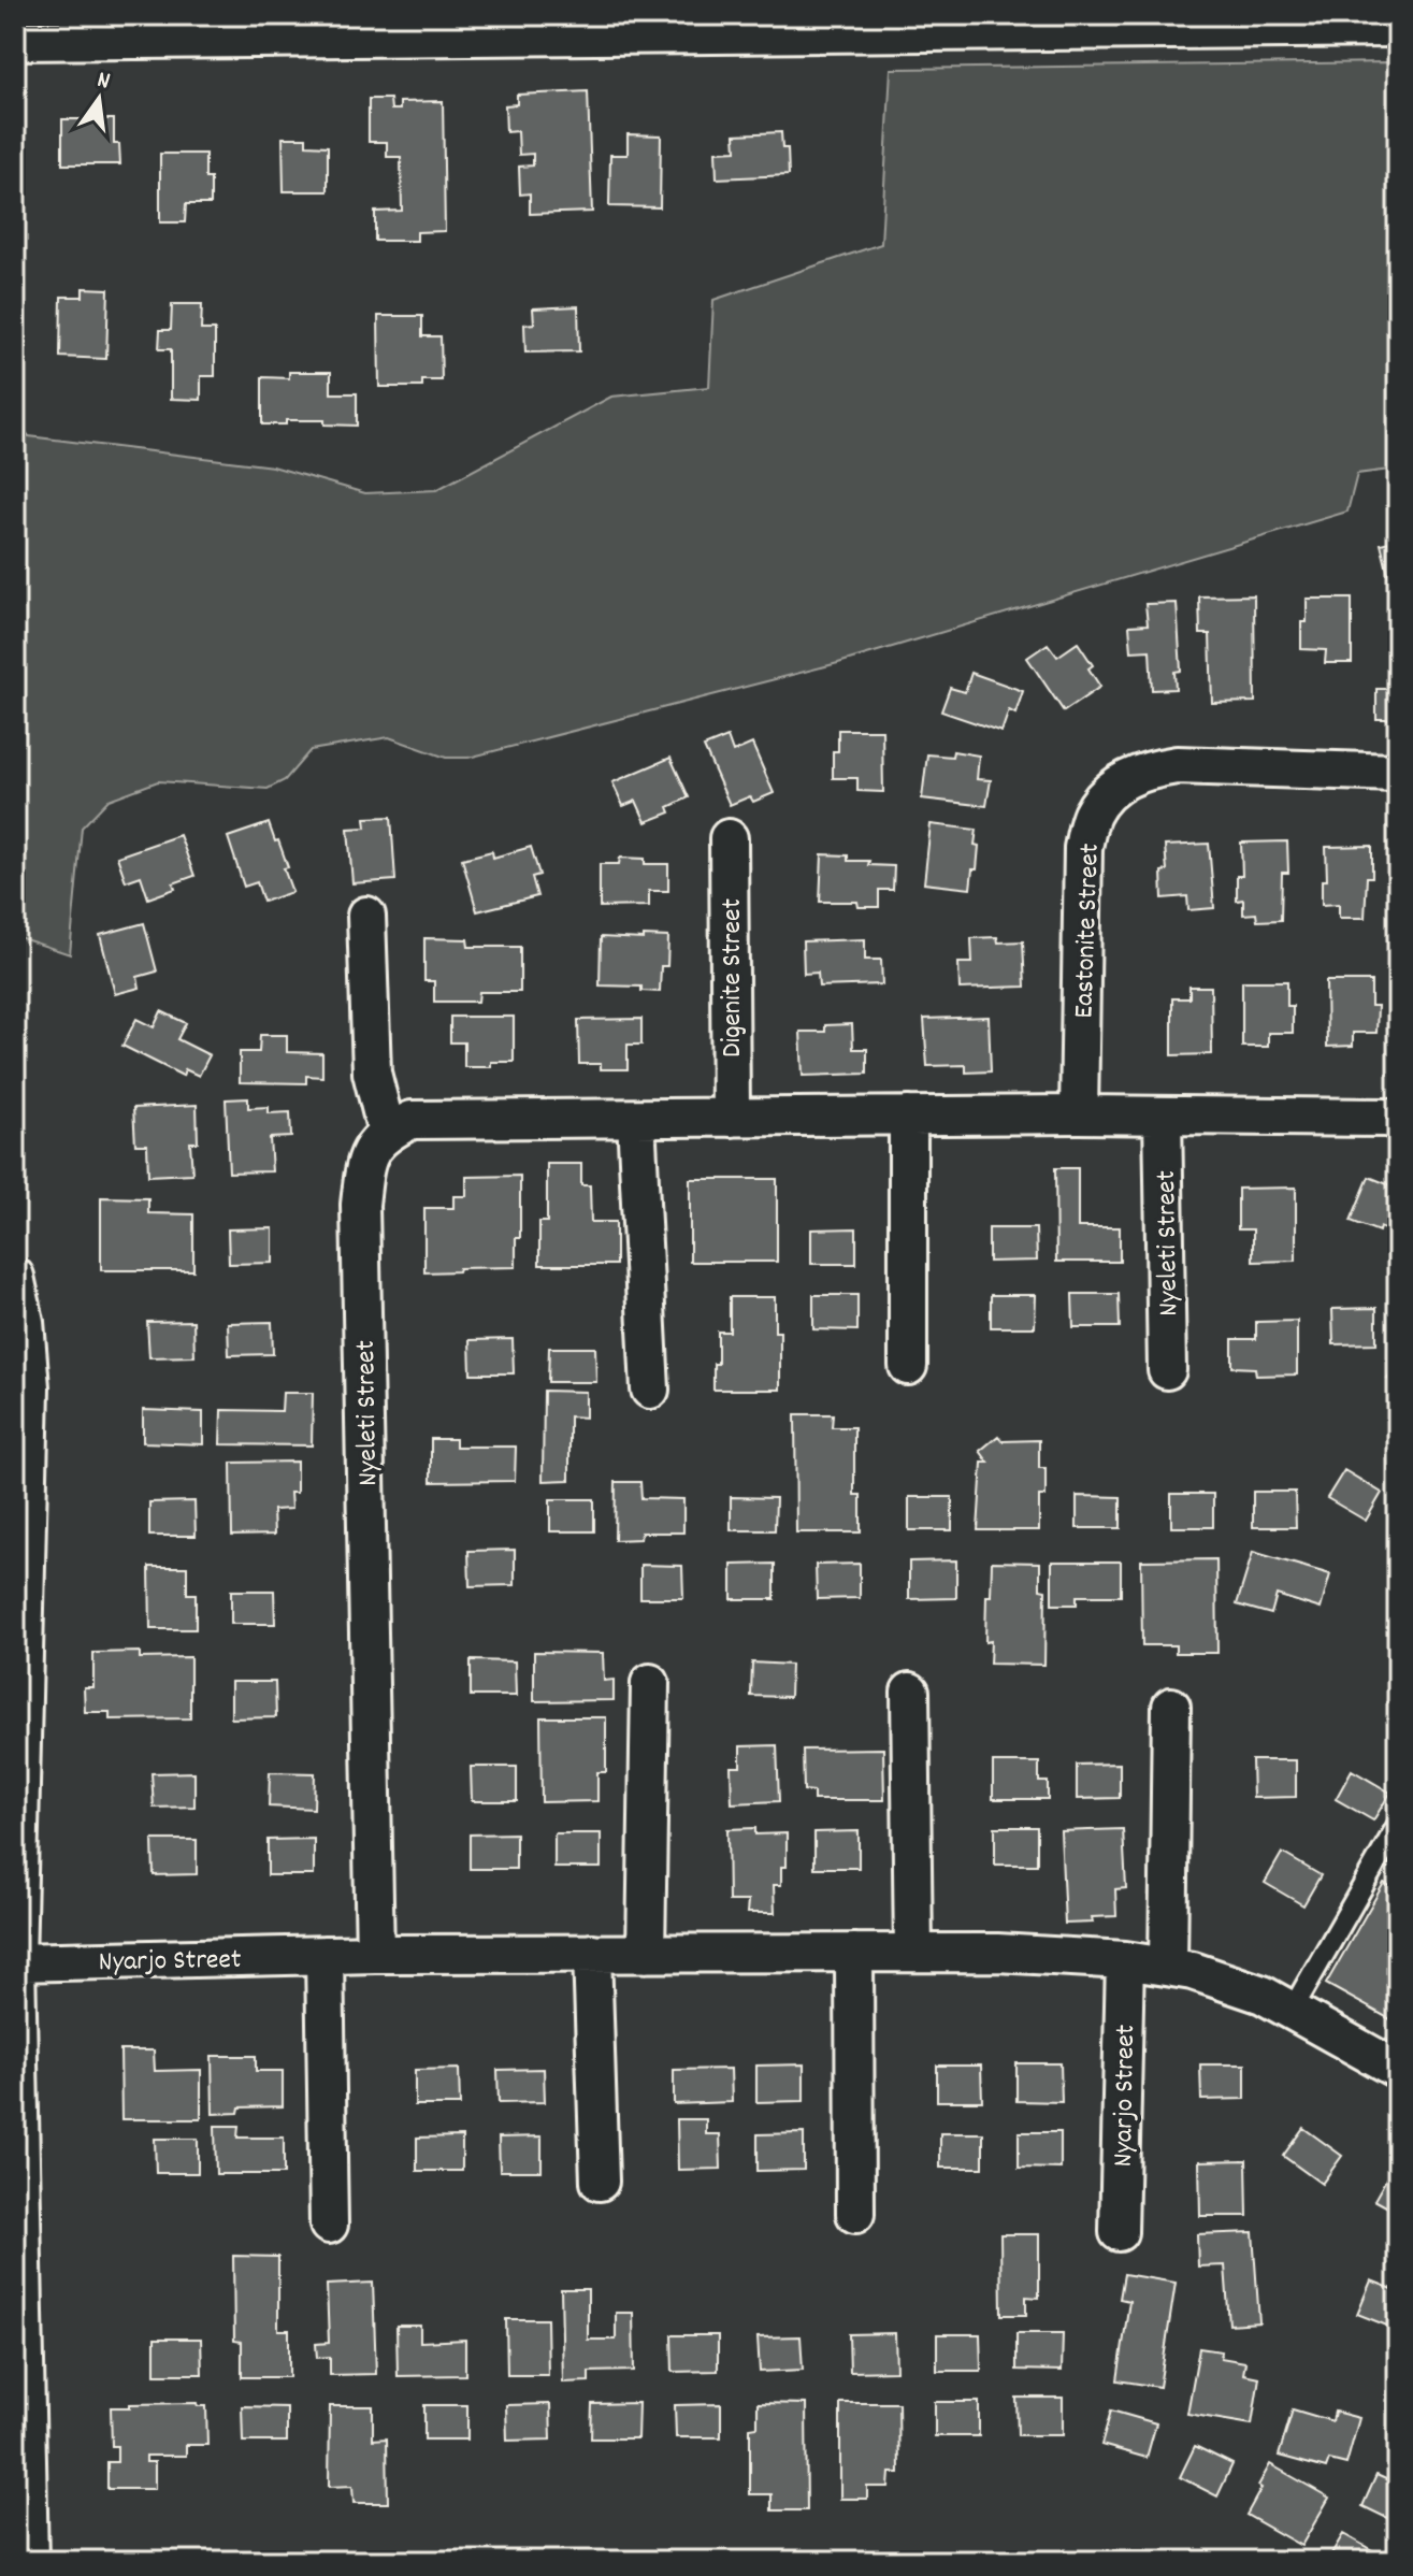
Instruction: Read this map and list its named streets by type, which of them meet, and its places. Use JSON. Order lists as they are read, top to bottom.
{
  "streets": {
    "street": [
      "Eastonite Street",
      "Digenite Street",
      "Nyeleti Street",
      "Nyarjo Street"
    ]
  },
  "crossings": [
    ["Nyeleti Street", "Nyarjo Street"]
  ],
  "north": "top"
}
